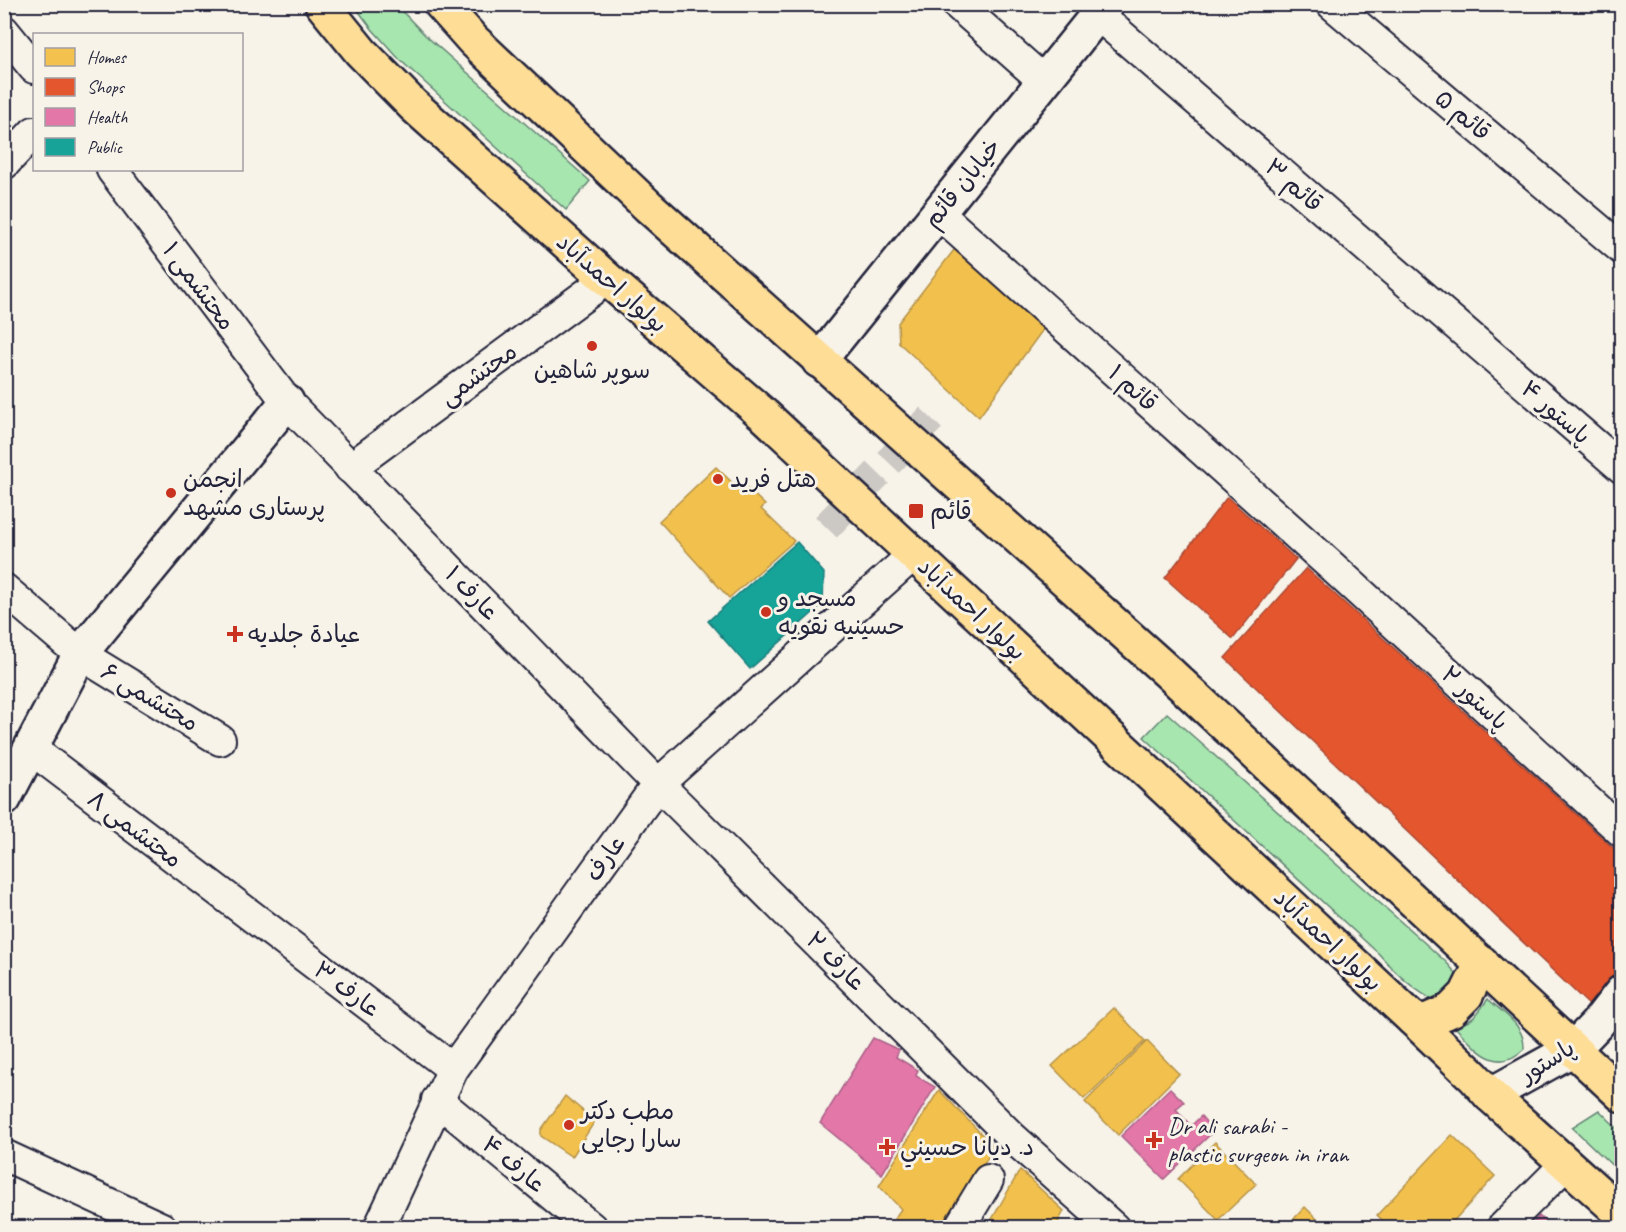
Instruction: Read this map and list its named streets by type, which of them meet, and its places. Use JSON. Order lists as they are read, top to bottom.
{
  "streets": {
    "main road": ["بولوار احمدآباد"],
    "street": [
      "قائم ۵",
      "خیابان قائم",
      "قائم ۳",
      "محتشمی ۱",
      "محتشمی",
      "قائم ۱",
      "پاستور ۴",
      "عارف ۱",
      "محتشمی ۶",
      "پاستور ۲",
      "محتشمی ۸",
      "عارف",
      "عارف ۲",
      "عارف ۳",
      "پاستور",
      "عارف ۴"
    ]
  },
  "crossings": [
    ["خیابان قائم", "قائم ۳"],
    ["خیابان قائم", "قائم ۱"],
    ["قائم ۳", "پاستور ۴"],
    ["بولوار احمدآباد", "محتشمی"],
    ["بولوار احمدآباد", "عارف"],
    ["بولوار احمدآباد", "پاستور"],
    ["محتشمی ۱", "عارف ۱"],
    ["محتشمی", "عارف ۱"],
    ["قائم ۱", "پاستور ۲"],
    ["عارف ۱", "عارف"],
    ["عارف ۱", "عارف ۲"],
    ["محتشمی ۸", "عارف ۳"],
    ["عارف", "عارف ۲"],
    ["عارف", "عارف ۳"],
    ["عارف", "عارف ۴"]
  ],
  "places": {
    "other": [
      "سوپر شاهین",
      "هتل فرید",
      "انجمن پرستاری مشهد",
      "مسجد و حسینیه نقویه",
      "مطب دکتر سارا رجایی"
    ],
    "transit": ["قائم"],
    "health": ["عيادة جلديه", "Dr ali sarabi - plastic surgeon in iran", "د. ديانا حسيني"]
  },
  "legend": [
    "Homes",
    "Shops",
    "Health",
    "Public"
  ]
}
